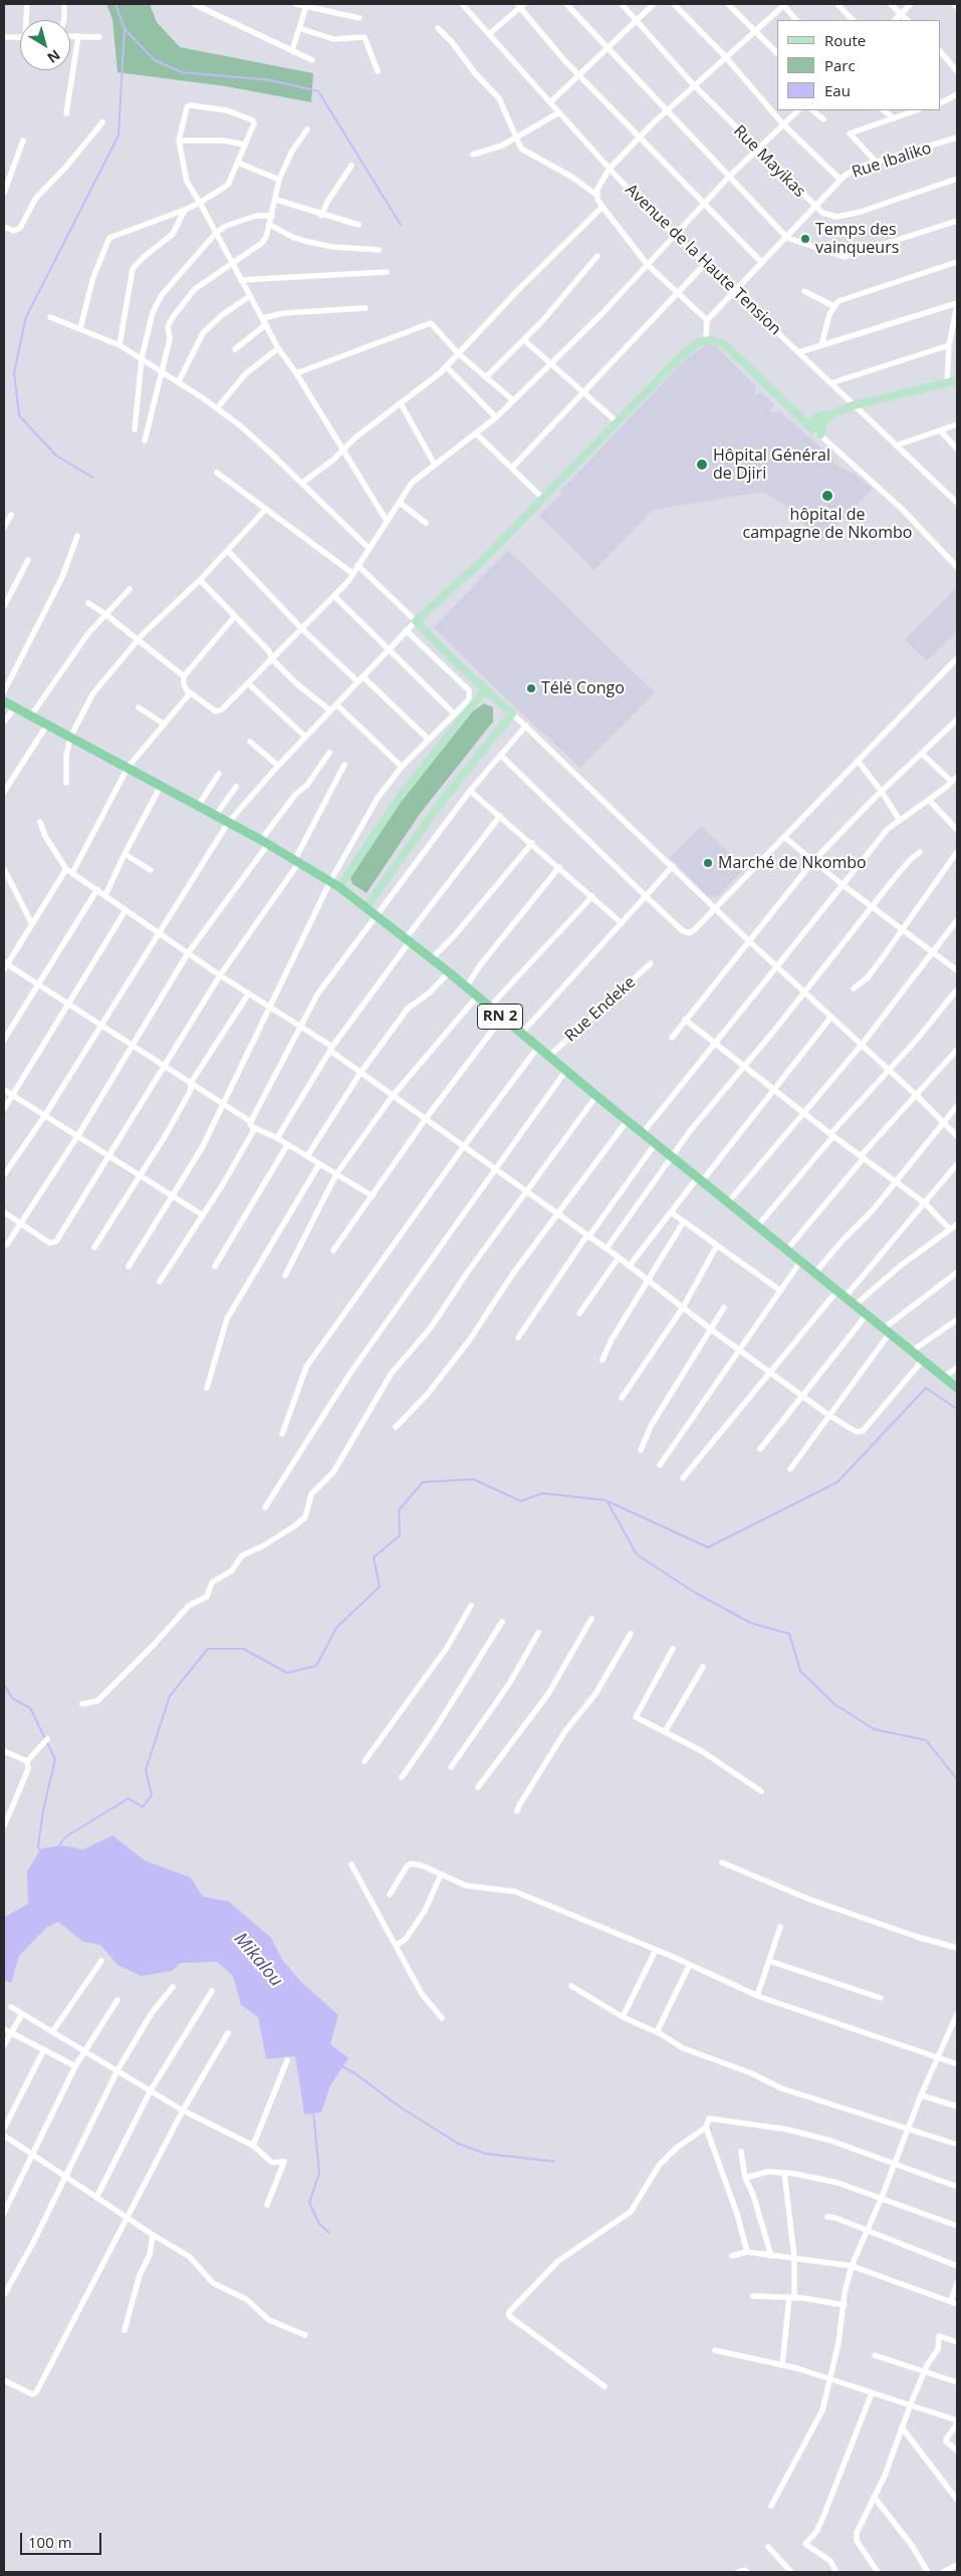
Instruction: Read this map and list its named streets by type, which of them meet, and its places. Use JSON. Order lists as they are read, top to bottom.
{
  "streets": {
    "highway": ["RN 2"],
    "street": [
      "Rue Ibaliko",
      "Rue Mayikas",
      "Avenue de la Haute Tension",
      "Rue Endeke"
    ]
  },
  "crossings": [
    ["Rue Ibaliko", "Rue Mayikas"],
    ["Rue Ibaliko", "Avenue de la Haute Tension"],
    ["Rue Endeke", "RN 2"]
  ],
  "water": ["Mikalou"],
  "places": [
    "Temps des vainqueurs",
    "Hôpital Général de Djiri",
    "hôpital de campagne de Nkombo",
    "Télé Congo",
    "Marché de Nkombo"
  ],
  "legend": ["Route", "Parc", "Eau"],
  "scale_bar": "100 m",
  "north": "bottom right"
}
